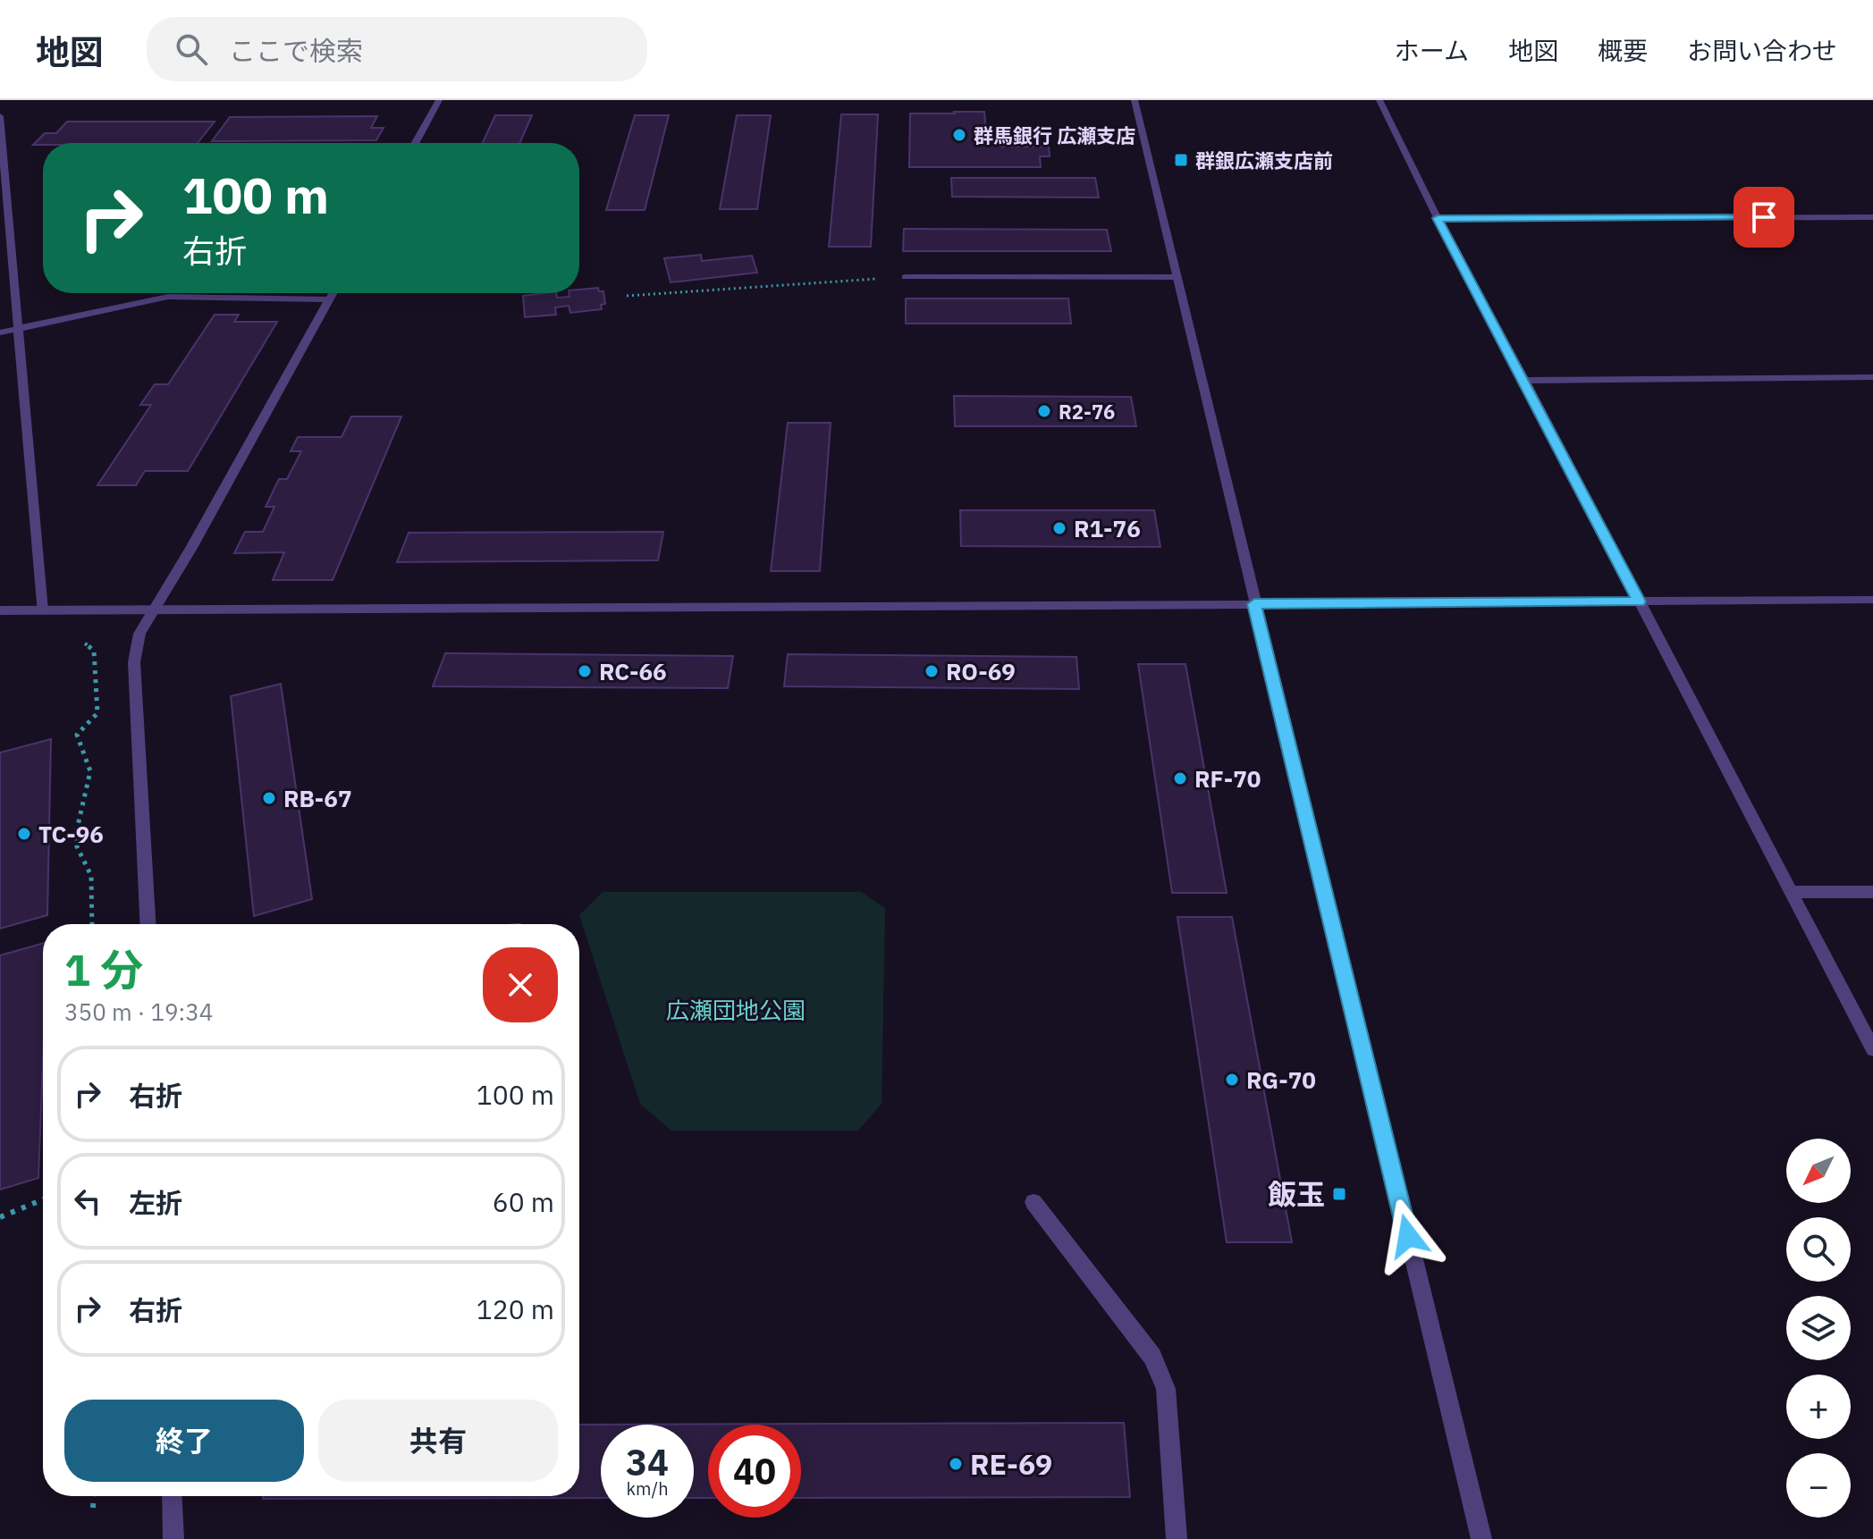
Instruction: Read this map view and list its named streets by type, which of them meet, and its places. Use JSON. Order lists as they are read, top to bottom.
{
  "parks": ["広瀬団地公園"],
  "places": {
    "other": [
      "群馬銀行 広瀬支店",
      "R2-76",
      "R1-76",
      "RC-66",
      "RO-69",
      "RF-70",
      "RB-67",
      "TC-96",
      "RG-70",
      "RE-69"
    ],
    "transit": ["群銀広瀬支店前", "飯玉"]
  },
  "north": "bottom left",
  "page": {
    "header": "地図",
    "search": "ここで検索",
    "nav": [
      "ホーム",
      "地図",
      "概要",
      "お問い合わせ"
    ],
    "turn": ["100 m", "右折"],
    "heading": ["1 分", "350 m · 19:34"],
    "list": [
      {
        "name": "右折",
        "value": "100 m"
      },
      {
        "name": "左折",
        "value": "60 m"
      },
      {
        "name": "右折",
        "value": "120 m"
      }
    ],
    "map_buttons": ["+", "−"],
    "buttons": ["終了", "共有"],
    "speed": "34 km/h",
    "limit": "40"
  }
}
